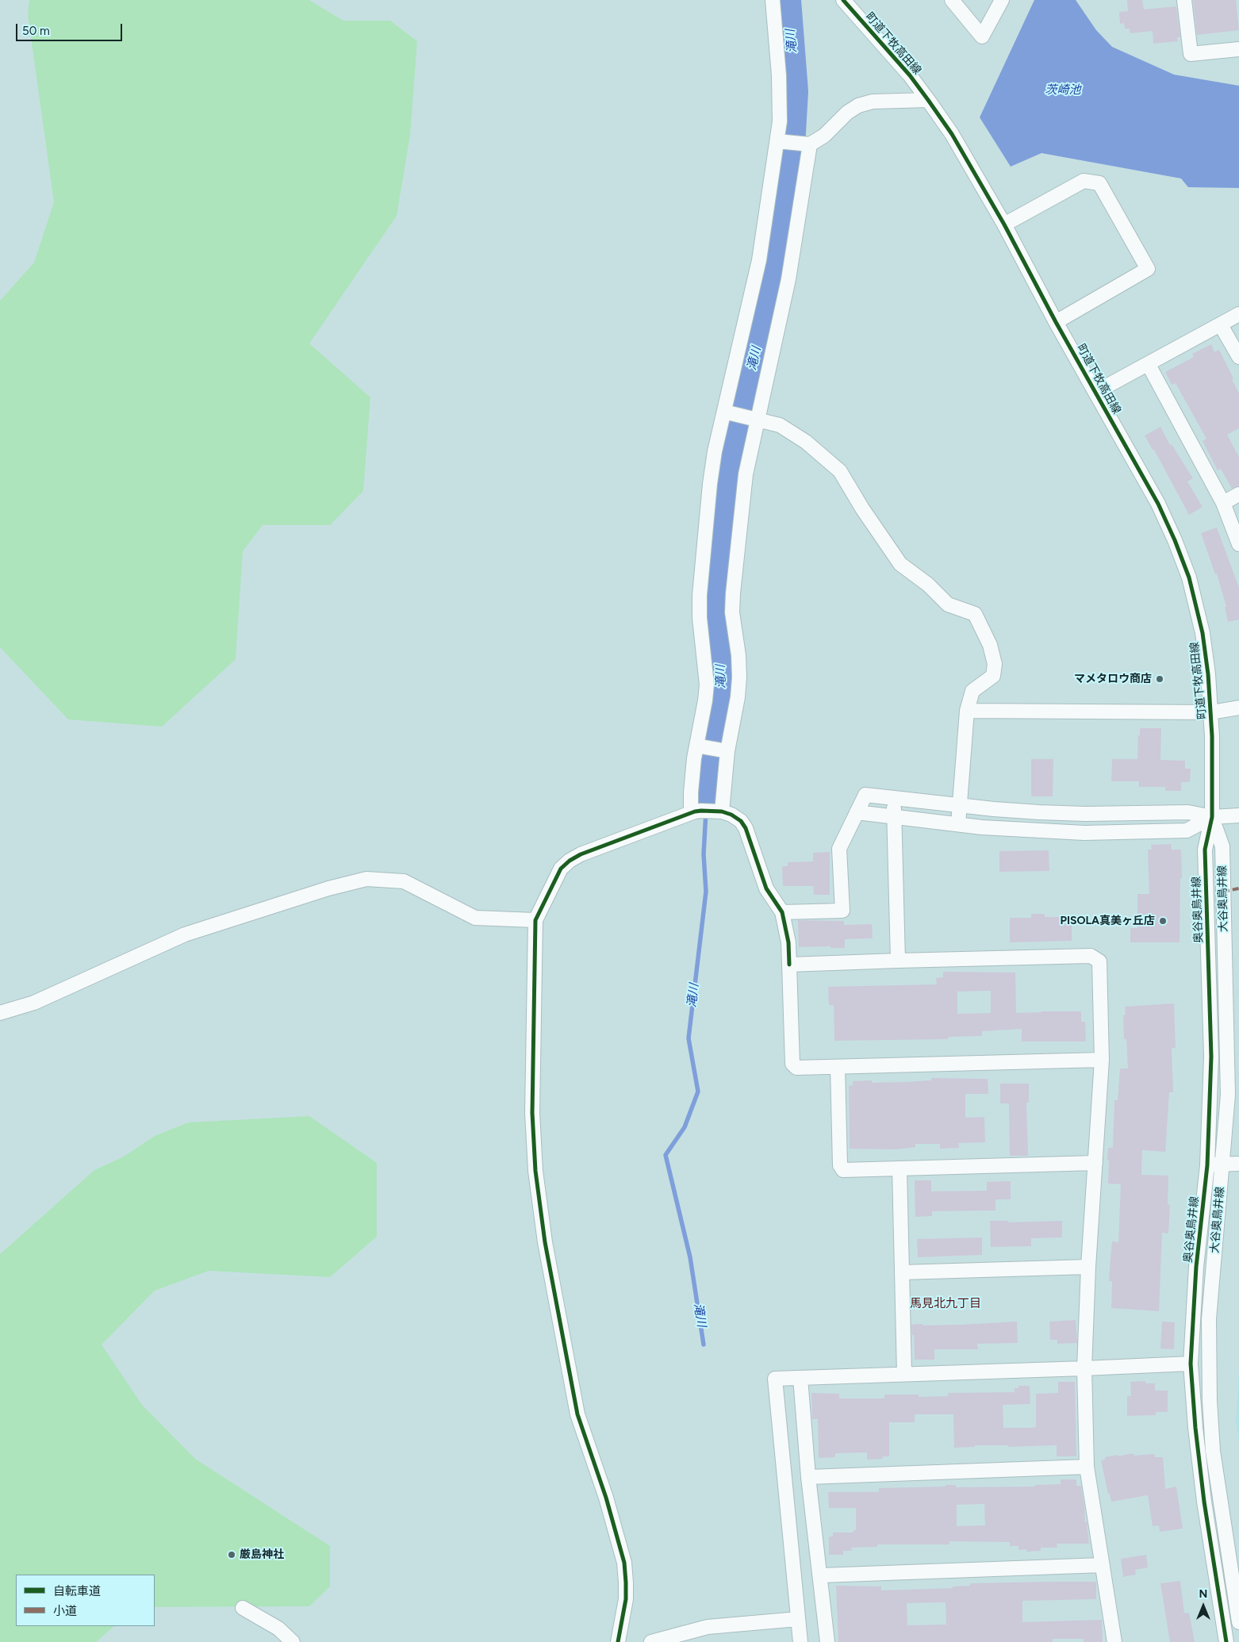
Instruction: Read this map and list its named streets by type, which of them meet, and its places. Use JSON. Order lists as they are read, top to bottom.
{
  "streets": {
    "street": ["町道下牧高田線", "大谷奥鳥井線", "奥谷奥鳥井線"]
  },
  "crossings": [
    ["町道下牧高田線", "大谷奥鳥井線"],
    ["町道下牧高田線", "奥谷奥鳥井線"],
    ["大谷奥鳥井線", "奥谷奥鳥井線"]
  ],
  "districts": ["馬見北九丁目"],
  "water": ["滝川", "茨崎池"],
  "places": ["マメタロウ商店", "PISOLA真美ヶ丘店", "厳島神社"],
  "legend": ["自転車道", "小道"],
  "scale_bar": "50 m",
  "north": "top"
}
